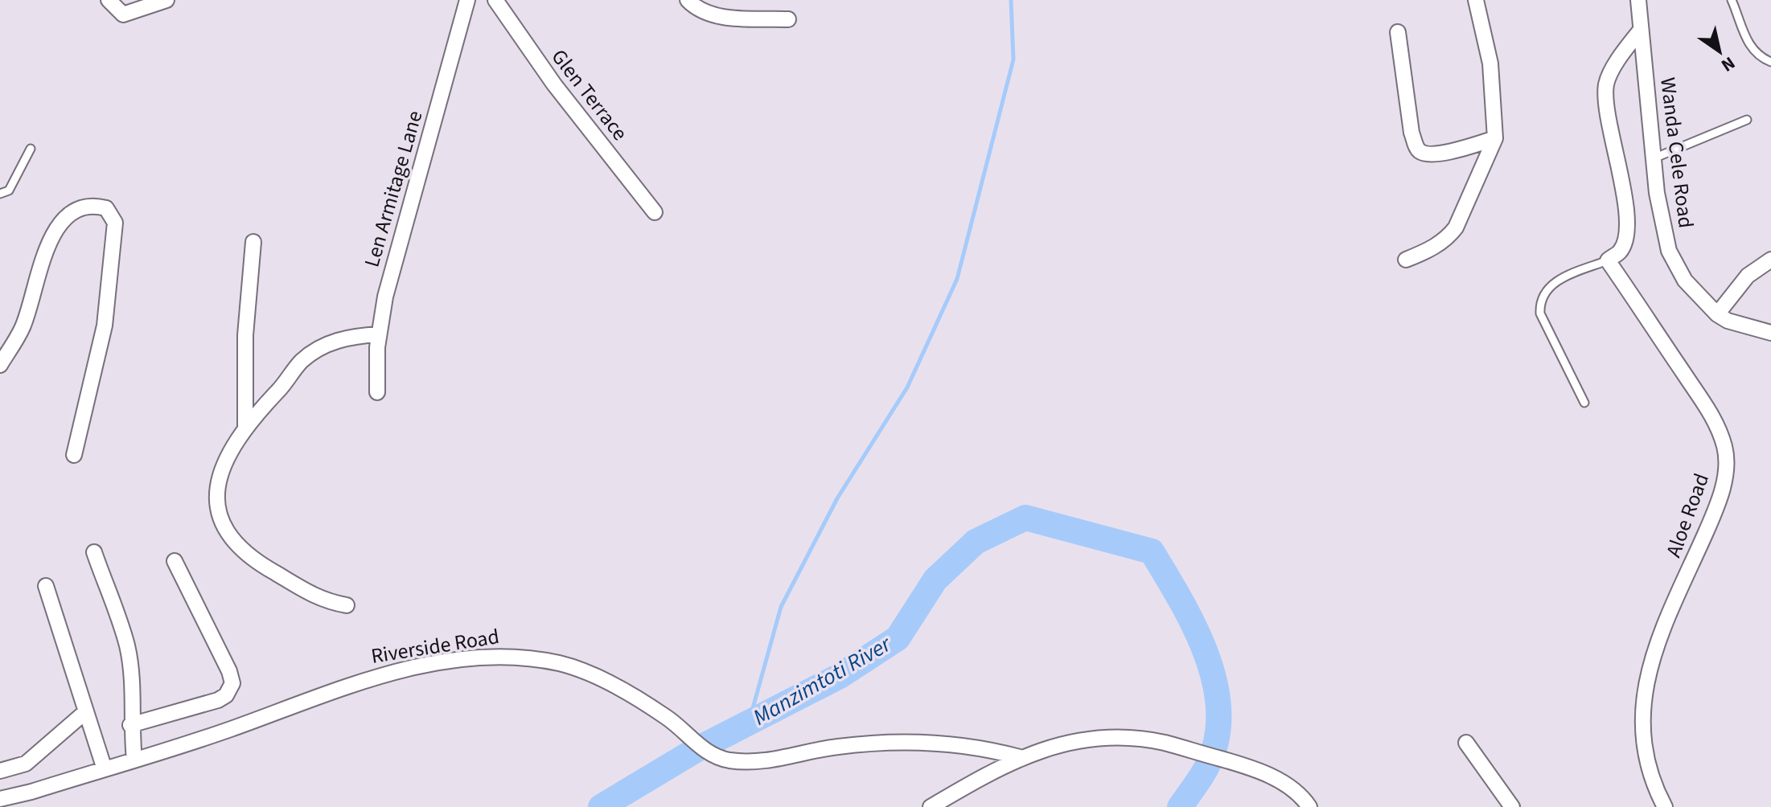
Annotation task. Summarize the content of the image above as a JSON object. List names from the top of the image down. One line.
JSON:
{"streets":{"street":["Glen Terrace","Wanda Cele Road","Len Armitage Lane","Aloe Road","Riverside Road"]},"water":["Manzimtoti River"],"north":"bottom right"}
